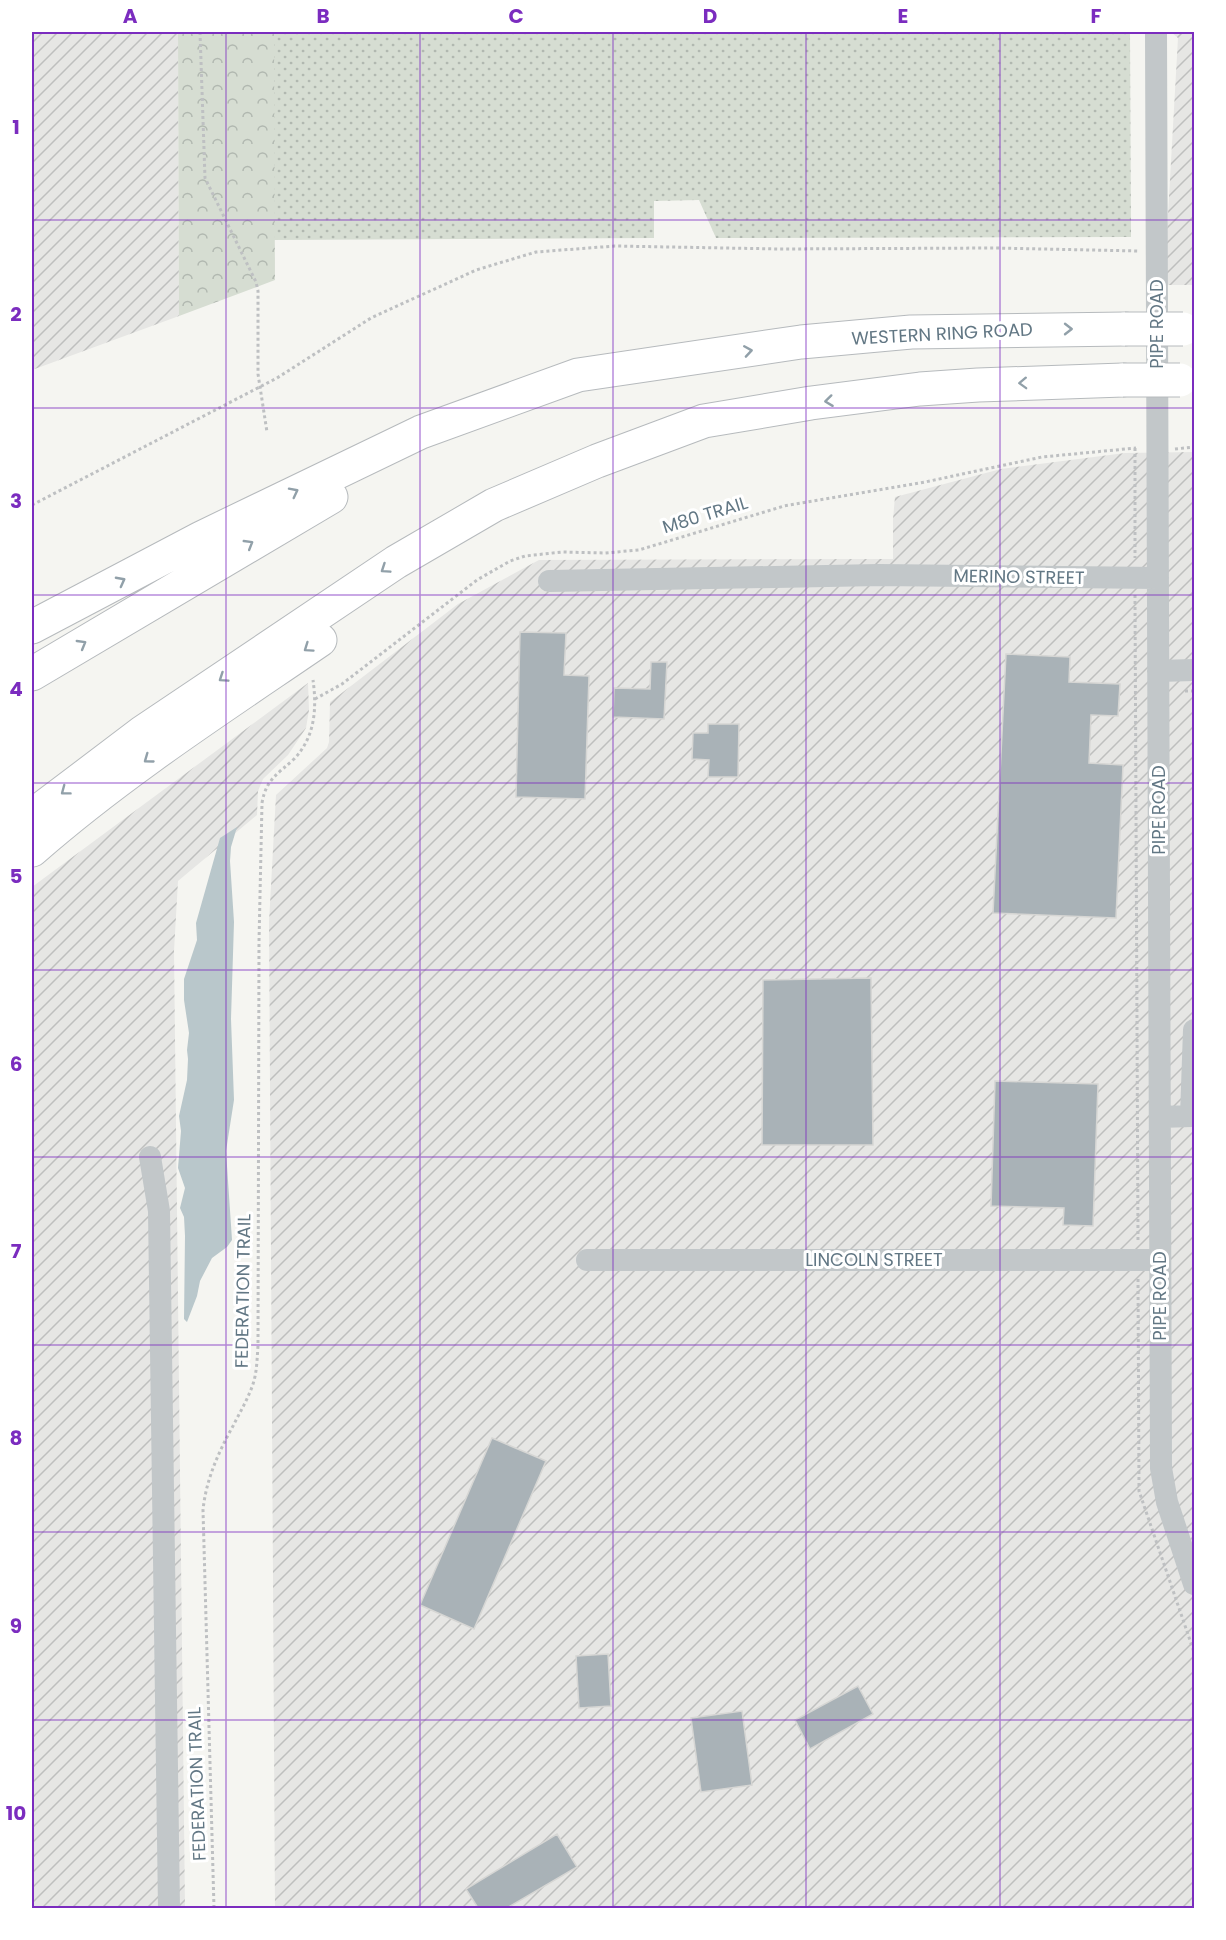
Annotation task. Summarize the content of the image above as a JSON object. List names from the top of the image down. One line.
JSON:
{"streets":{"highway":["WESTERN RING ROAD"],"street":["PIPE ROAD","MERINO STREET","LINCOLN STREET"],"path":["M80 TRAIL","FEDERATION TRAIL"]},"crossings":[["PIPE ROAD","MERINO STREET"],["PIPE ROAD","LINCOLN STREET"],["M80 TRAIL","FEDERATION TRAIL"]],"grid":{"columns":["A","B","C","D","E","F"],"rows":["1","2","3","4","5","6","7","8","9","10"]}}
